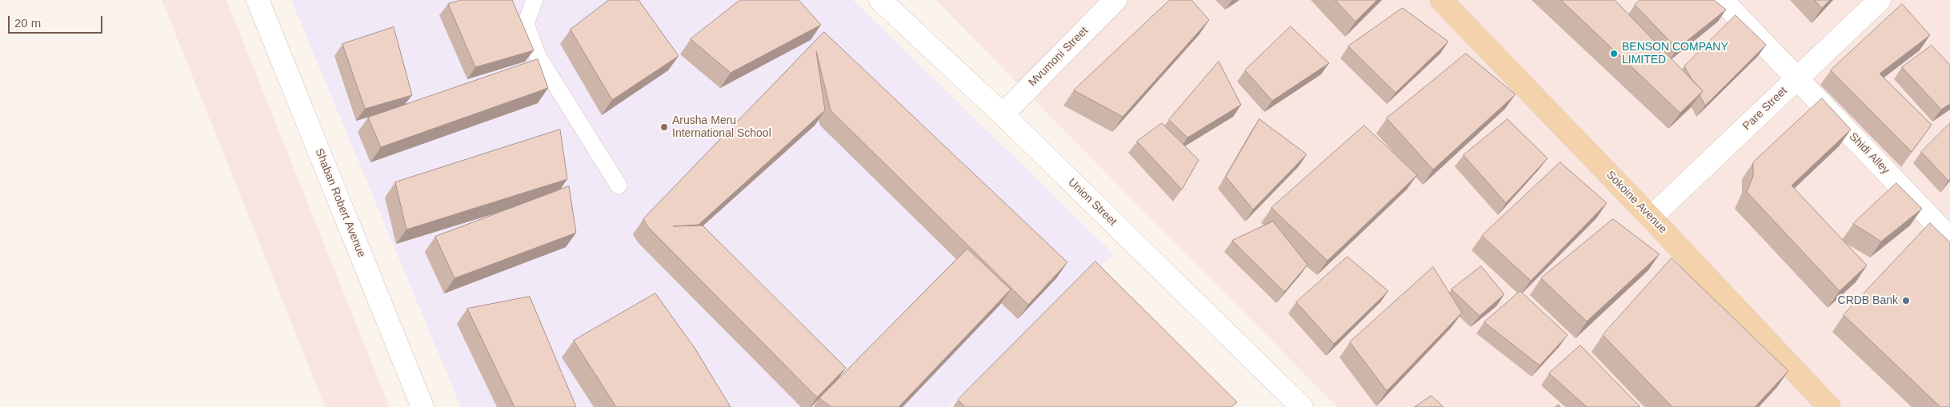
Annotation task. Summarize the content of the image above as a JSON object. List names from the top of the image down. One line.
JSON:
{"streets":{"main road":["Sokoine Avenue"],"street":["Mvumoni Street","Pare Street","Shidi Alley","Union Street","Shaban Robert Avenue"]},"crossings":[["Mvumoni Street","Union Street"],["Pare Street","Shidi Alley"],["Pare Street","Sokoine Avenue"]],"places":["BENSON COMPANY LIMITED","Arusha Meru International School","CRDB Bank"],"scale_bar":"20 m"}
